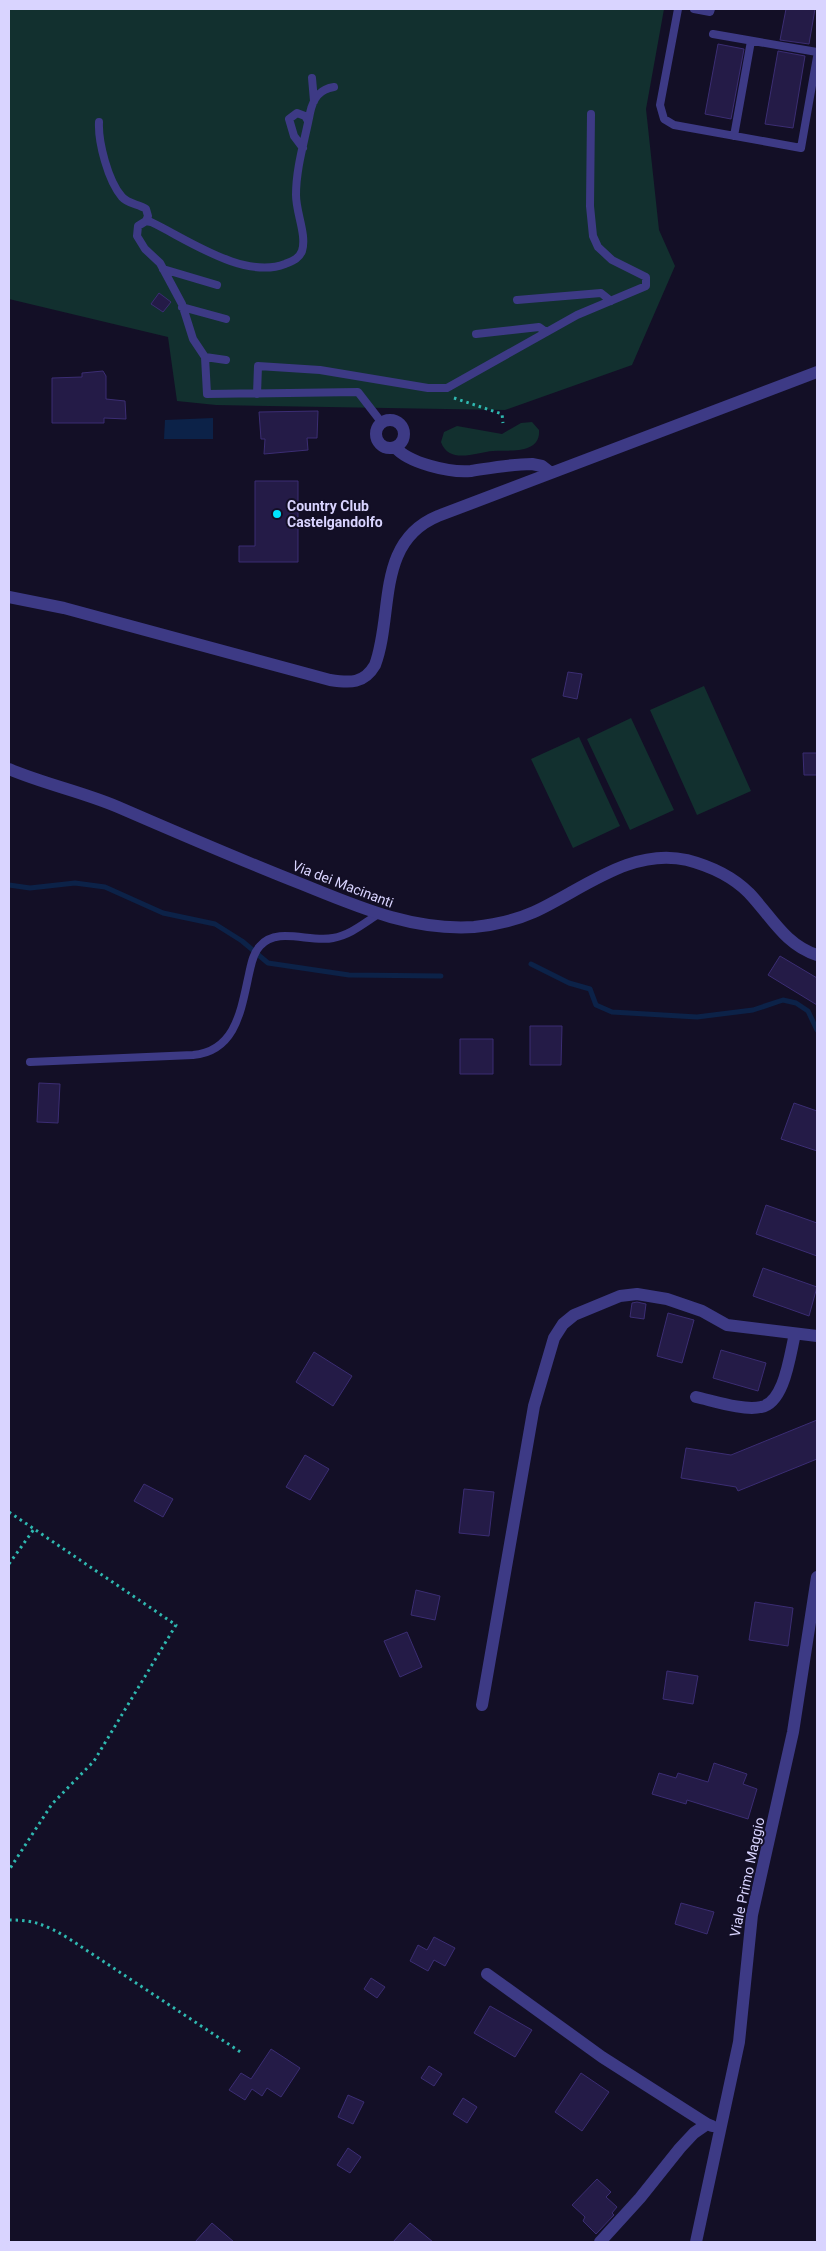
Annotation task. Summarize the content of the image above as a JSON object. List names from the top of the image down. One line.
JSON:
{"streets":{"street":["Via dei Macinanti","Viale Primo Maggio"]},"places":["Country Club Castelgandolfo"]}
